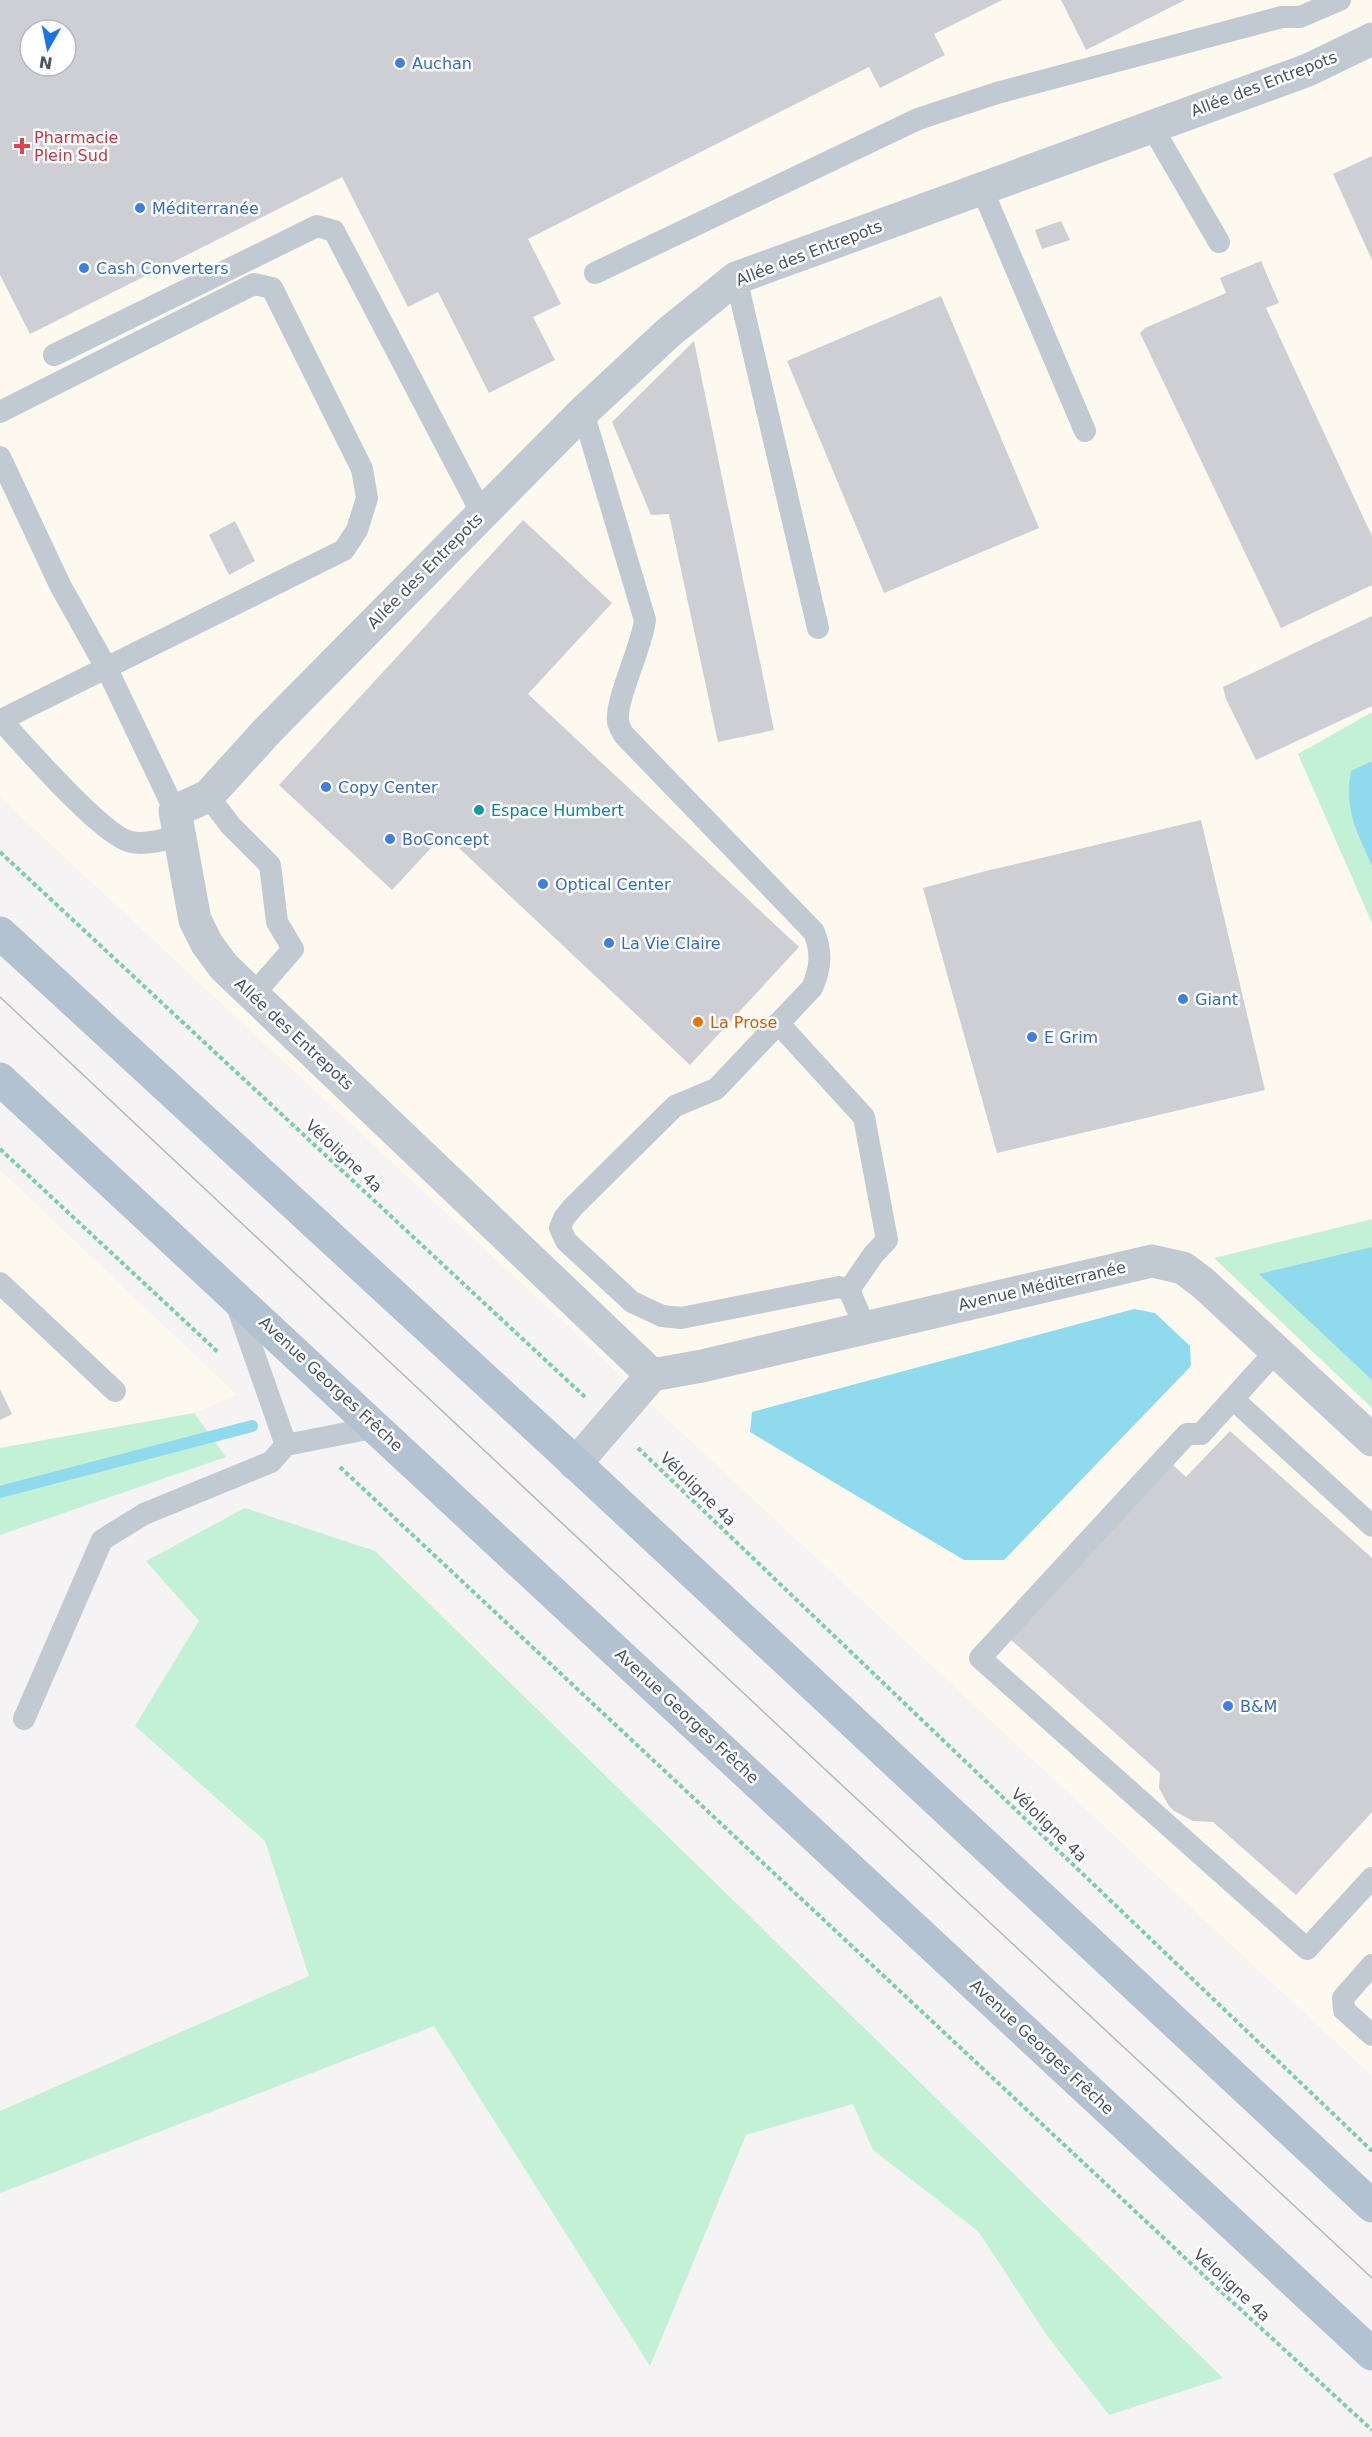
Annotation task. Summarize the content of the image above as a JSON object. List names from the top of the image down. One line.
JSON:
{"streets":{"main road":["Avenue Georges Frêche"],"street":["Allée des Entrepots","Avenue Méditerranée"],"path":["Véloligne 4a"]},"crossings":[["Allée des Entrepots","Avenue Méditerranée"]],"places":{"other":["Auchan","Méditerranée","Cash Converters","Copy Center","Espace Humbert","BoConcept","Optical Center","La Vie Claire","Giant","La Prose","E Grim","B&M"],"health":["Pharmacie Plein Sud"]},"north":"bottom"}
